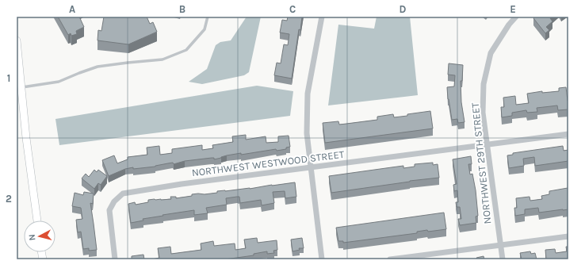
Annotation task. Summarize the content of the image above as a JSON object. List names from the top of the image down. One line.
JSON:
{"streets":{"street":["NORTHWEST WESTWOOD STREET","NORTHWEST 29TH STREET"]},"crossings":[["NORTHWEST WESTWOOD STREET","NORTHWEST 29TH STREET"]],"north":"left","grid":{"columns":["A","B","C","D","E"],"rows":["1","2"]}}
